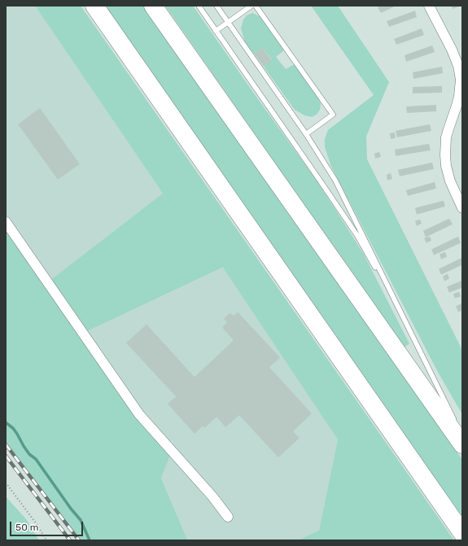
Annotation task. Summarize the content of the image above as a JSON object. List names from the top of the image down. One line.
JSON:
{"scale_bar":"50 m"}
